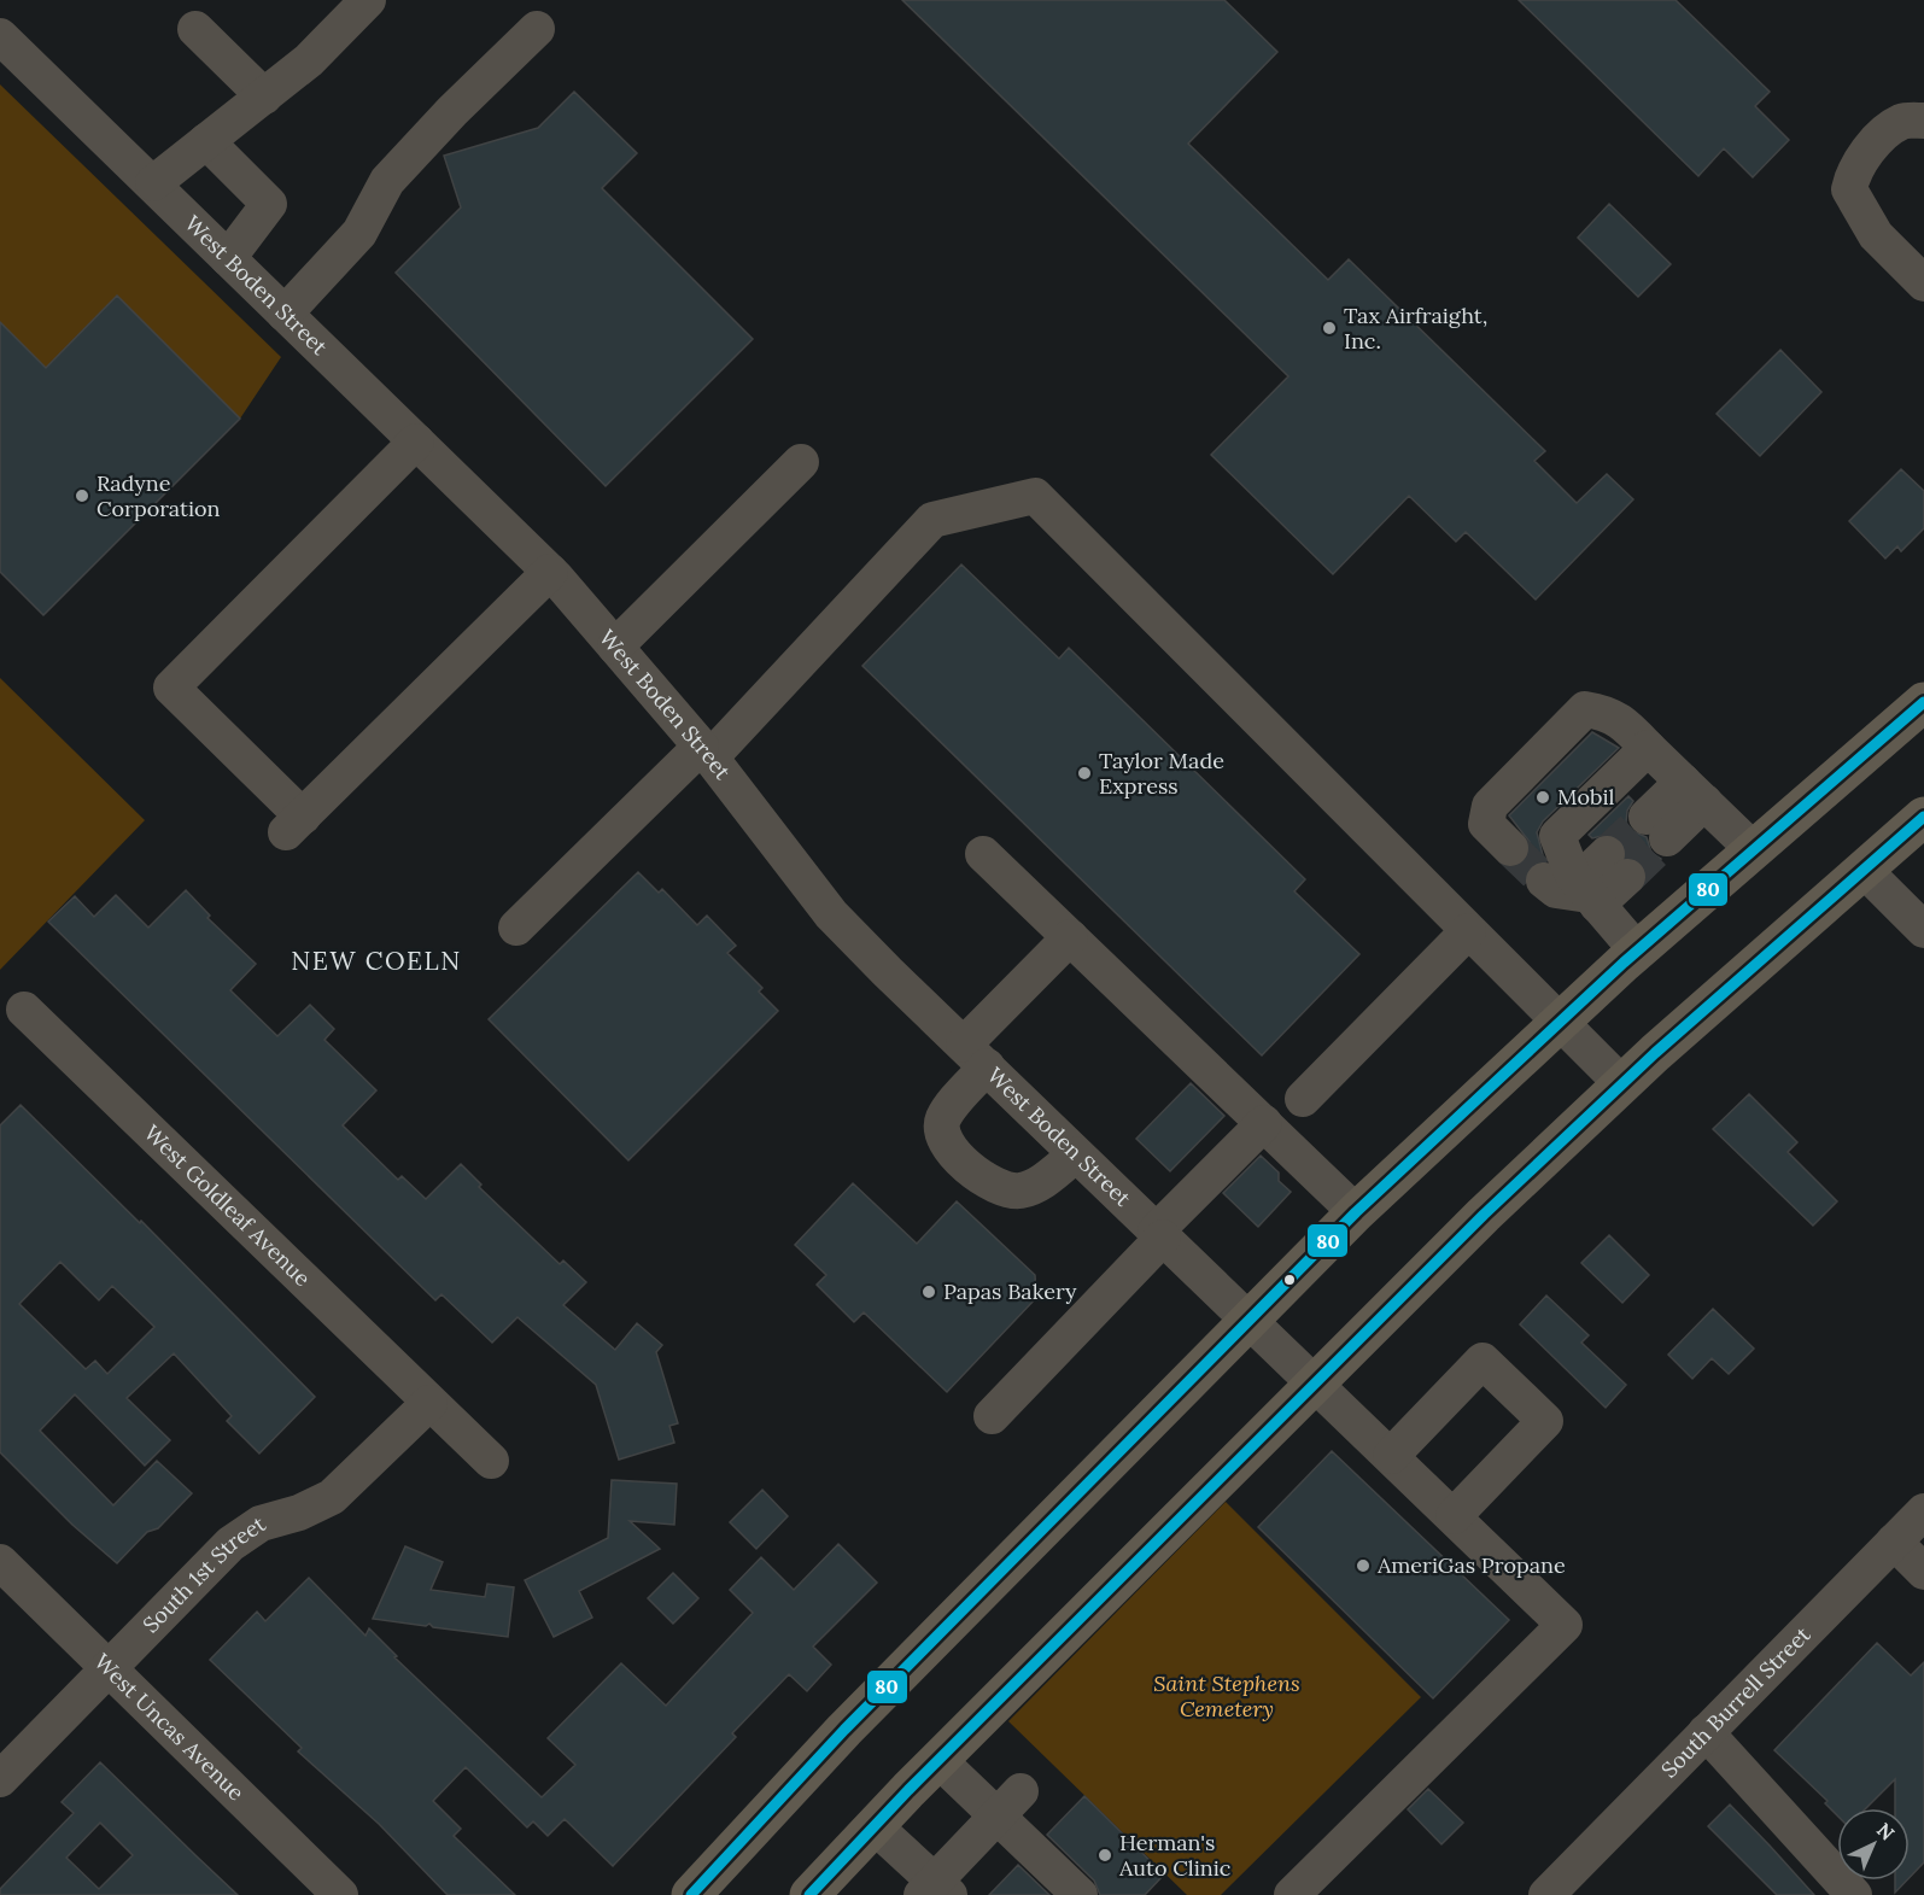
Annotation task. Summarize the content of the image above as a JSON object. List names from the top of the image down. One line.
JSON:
{"streets":{"street":["West Boden Street","West Goldleaf Avenue","South 1st Street","South Burrell Street","West Uncas Avenue"]},"crossings":[["West Goldleaf Avenue","South 1st Street"],["South 1st Street","West Uncas Avenue"]],"districts":["NEW COELN"],"parks":["Saint Stephens Cemetery"],"places":["Tax Airfraight, Inc.","Radyne Corporation","Taylor Made Express","Mobil","Papas Bakery","AmeriGas Propane","Herman's Auto Clinic"],"lines":["transit line 80"],"north":"top right"}
